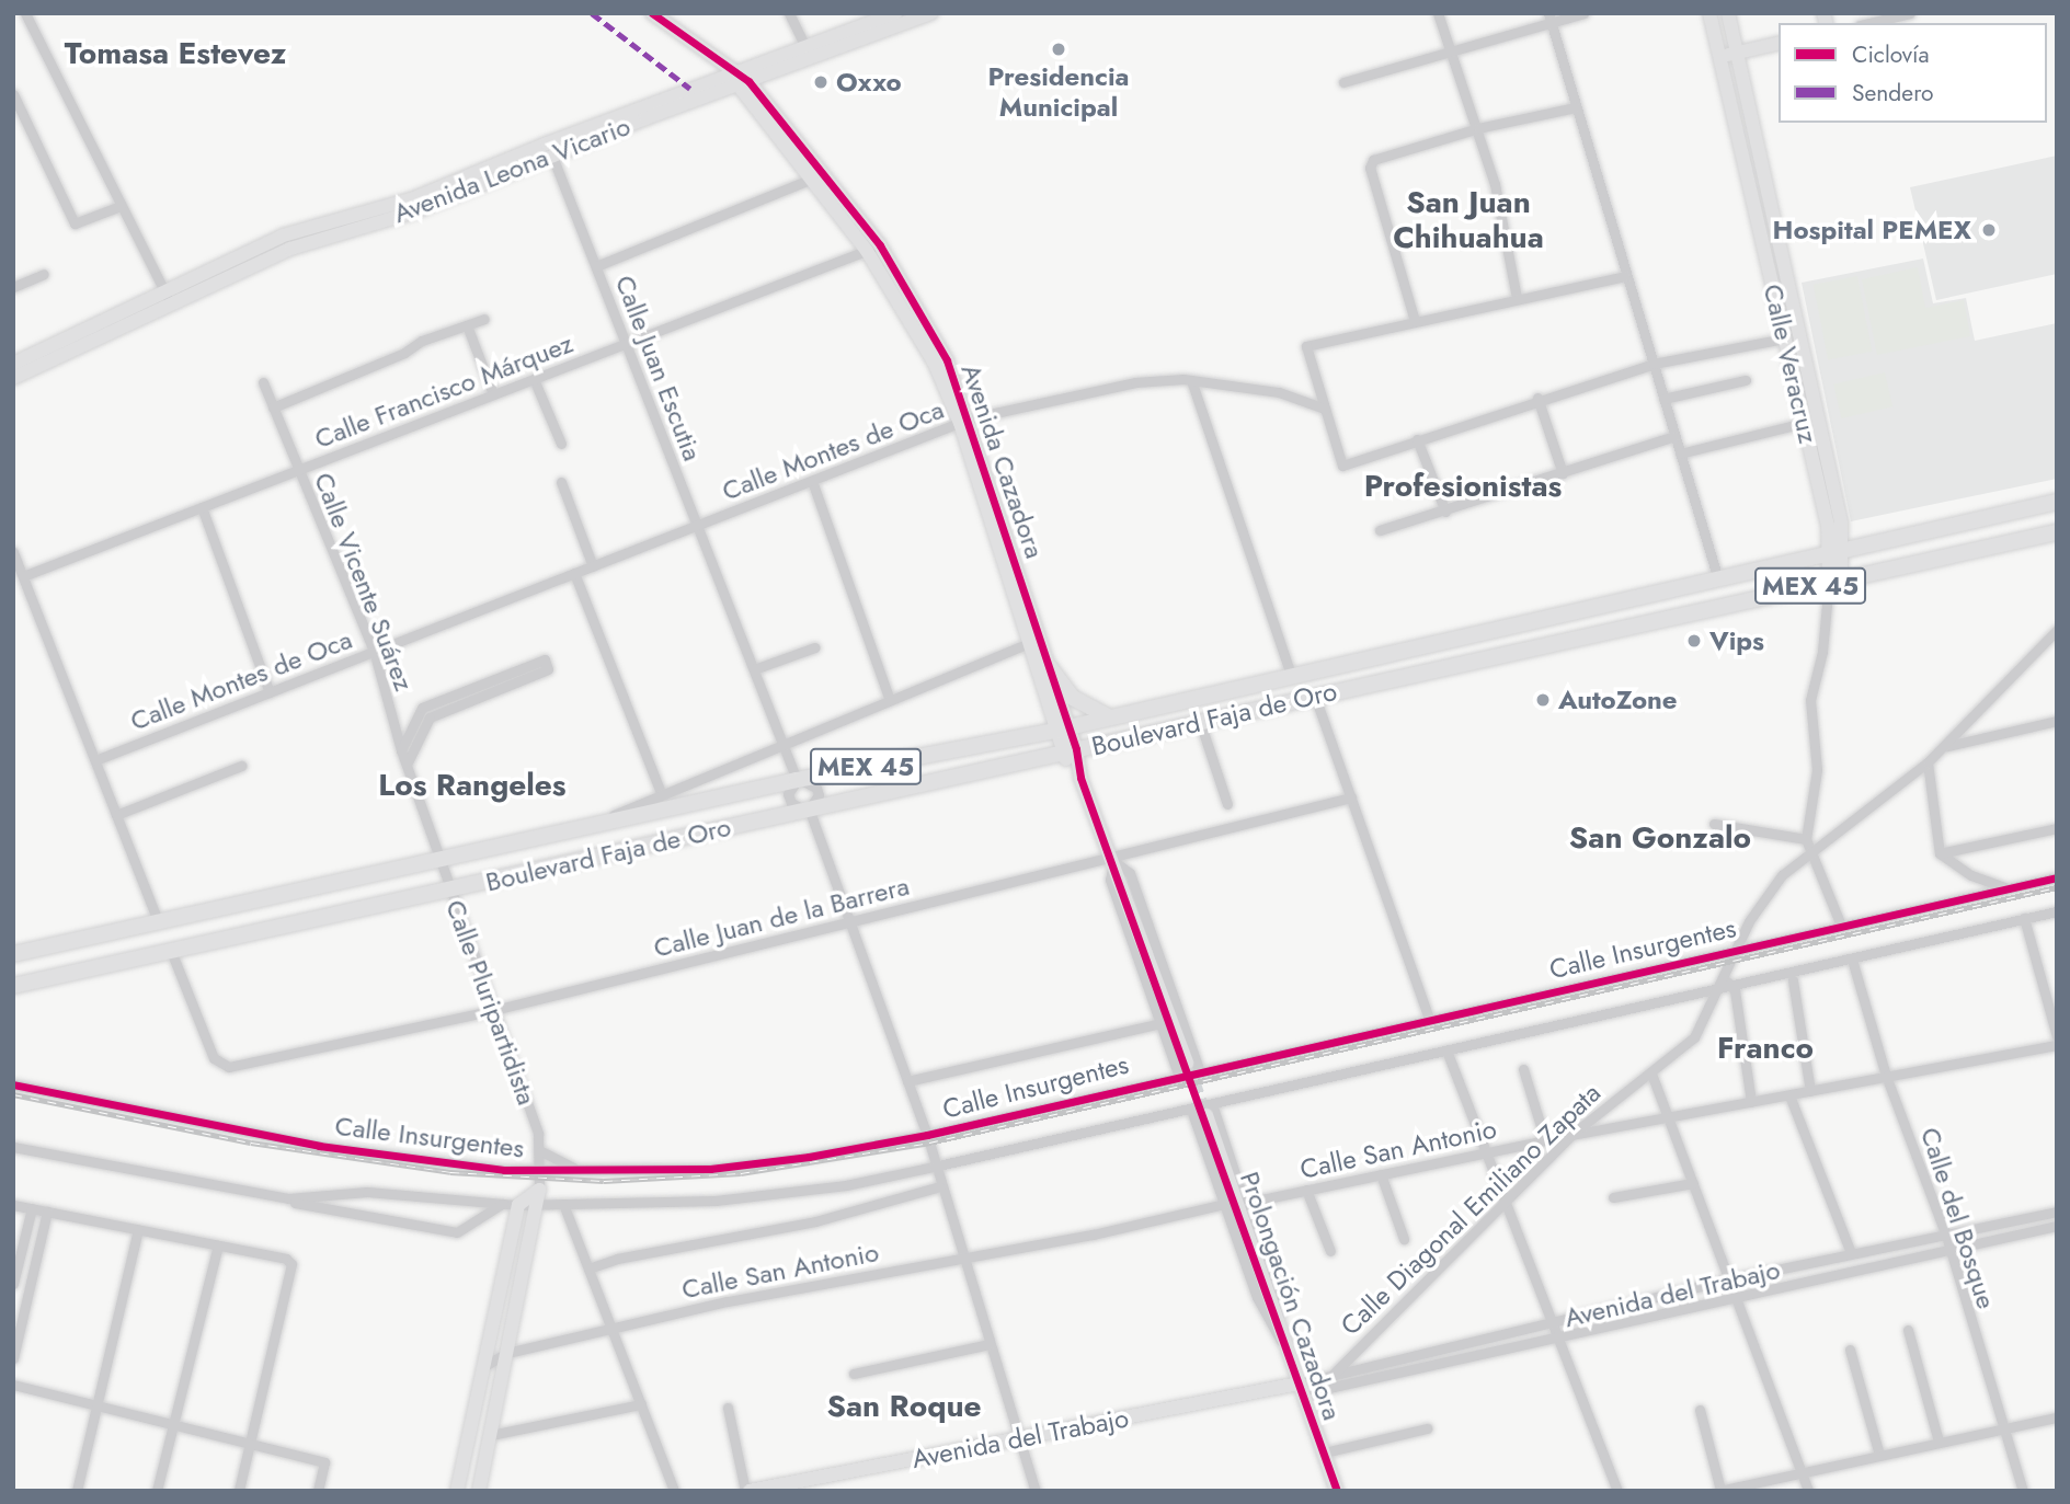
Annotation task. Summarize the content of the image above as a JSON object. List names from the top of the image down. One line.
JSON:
{"streets":{"main road":["MEX 45","Boulevard Faja de Oro"],"street":["Avenida Leona Vicario","Calle Veracruz","Calle Juan Escutia","Calle Francisco Márquez","Calle Montes de Oca","Avenida Cazadora","Calle Vicente Suárez","Calle Juan de la Barrera","Calle Insurgentes","Calle Pluripartidista","Calle San Antonio","Calle Diagonal Emiliano Zapata","Calle del Bosque","Avenida del Trabajo","Prolongación Cazadora"]},"crossings":[["Avenida Leona Vicario","Calle Juan Escutia"],["Avenida Leona Vicario","Avenida Cazadora"],["Calle Veracruz","Boulevard Faja de Oro"],["Calle Juan Escutia","Calle Francisco Márquez"],["Calle Juan Escutia","Calle Montes de Oca"],["Calle Juan Escutia","Boulevard Faja de Oro"],["Calle Francisco Márquez","Avenida Cazadora"],["Calle Francisco Márquez","Calle Vicente Suárez"],["Calle Montes de Oca","Avenida Cazadora"],["Calle Montes de Oca","Calle Vicente Suárez"],["Avenida Cazadora","Boulevard Faja de Oro"],["Calle Vicente Suárez","Boulevard Faja de Oro"],["Calle Vicente Suárez","Calle Pluripartidista"],["Boulevard Faja de Oro","Calle Juan de la Barrera"],["Boulevard Faja de Oro","Calle Pluripartidista"],["Calle Juan de la Barrera","Calle Pluripartidista"],["Calle Insurgentes","Calle Pluripartidista"],["Calle Insurgentes","Calle Diagonal Emiliano Zapata"],["Calle Insurgentes","Calle del Bosque"],["Calle Insurgentes","Prolongación Cazadora"],["Calle Pluripartidista","Calle San Antonio"],["Calle San Antonio","Calle Diagonal Emiliano Zapata"],["Calle San Antonio","Calle del Bosque"],["Calle Diagonal Emiliano Zapata","Avenida del Trabajo"],["Calle Diagonal Emiliano Zapata","Prolongación Cazadora"],["Calle del Bosque","Avenida del Trabajo"],["Avenida del Trabajo","Prolongación Cazadora"]],"districts":["Tomasa Estevez","San Juan Chihuahua","Profesionistas","Los Rangeles","San Gonzalo","Franco","San Roque"],"places":["Presidencia Municipal","Oxxo","Hospital PEMEX","Vips","AutoZone"],"legend":["Ciclovía","Sendero"]}
